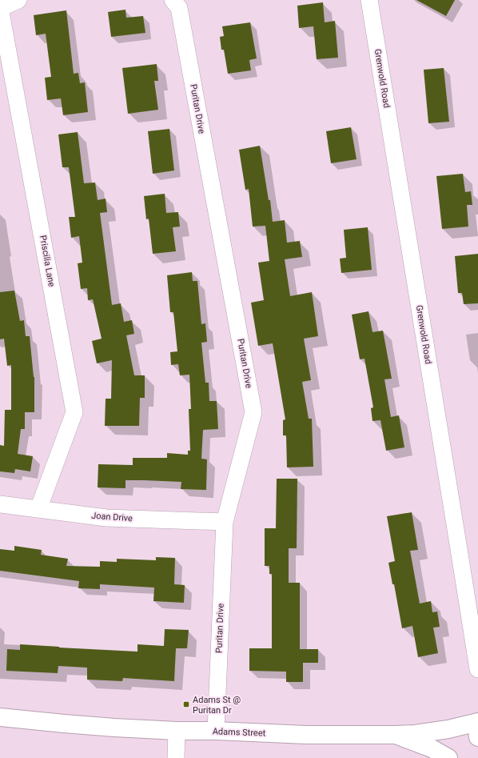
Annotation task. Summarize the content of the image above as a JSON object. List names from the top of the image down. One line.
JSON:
{"streets":{"main road":["Adams Street"],"street":["Grenwold Road","Puritan Drive","Priscilla Lane","Joan Drive"]},"crossings":[["Puritan Drive","Joan Drive"],["Puritan Drive","Adams Street"],["Priscilla Lane","Joan Drive"]],"places":{"transit":["Adams St @ Puritan Dr"]}}
